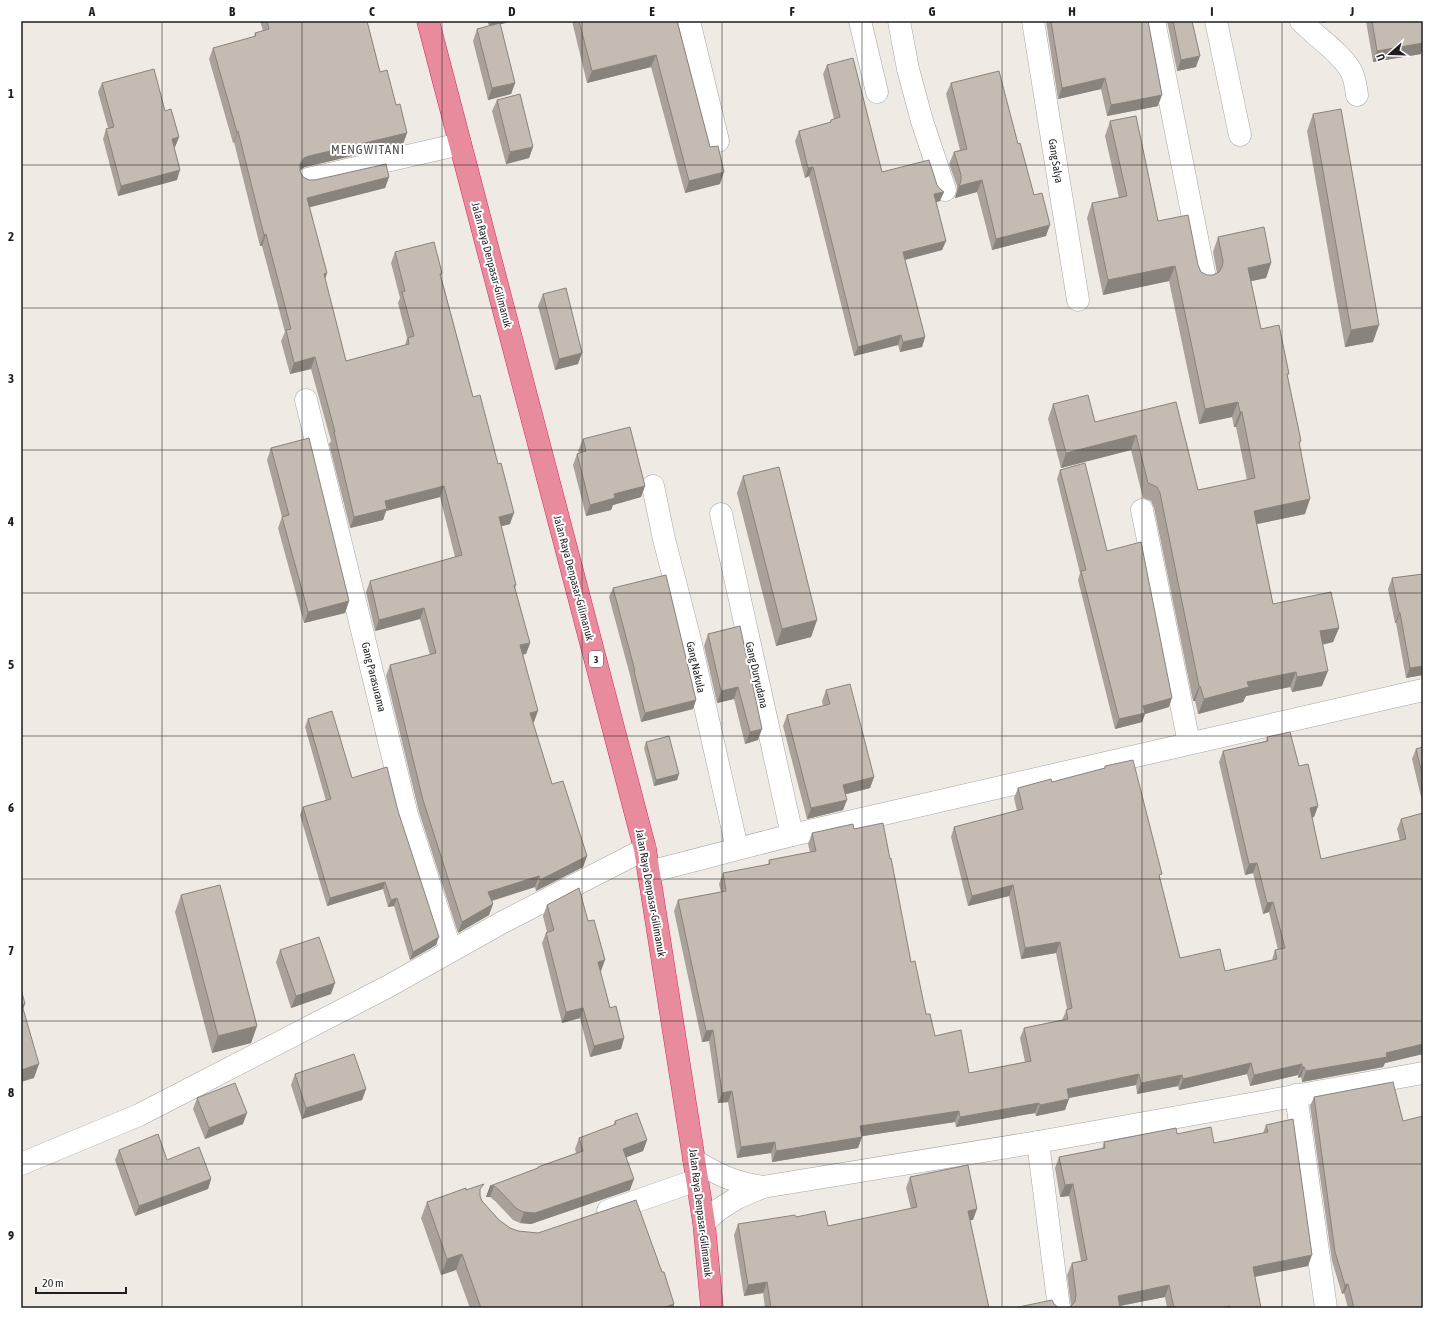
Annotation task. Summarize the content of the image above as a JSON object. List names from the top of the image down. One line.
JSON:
{"streets":{"highway":["Jalan Raya Denpasar-Gilimanuk","3"],"street":["Gang Salya","Gang Nakula","Gang Duryudana","Gang Parasurama"]},"districts":["MENGWITANI"],"scale_bar":"20 m","north":"left","grid":{"columns":["A","B","C","D","E","F","G","H","I","J"],"rows":["1","2","3","4","5","6","7","8","9"]}}
